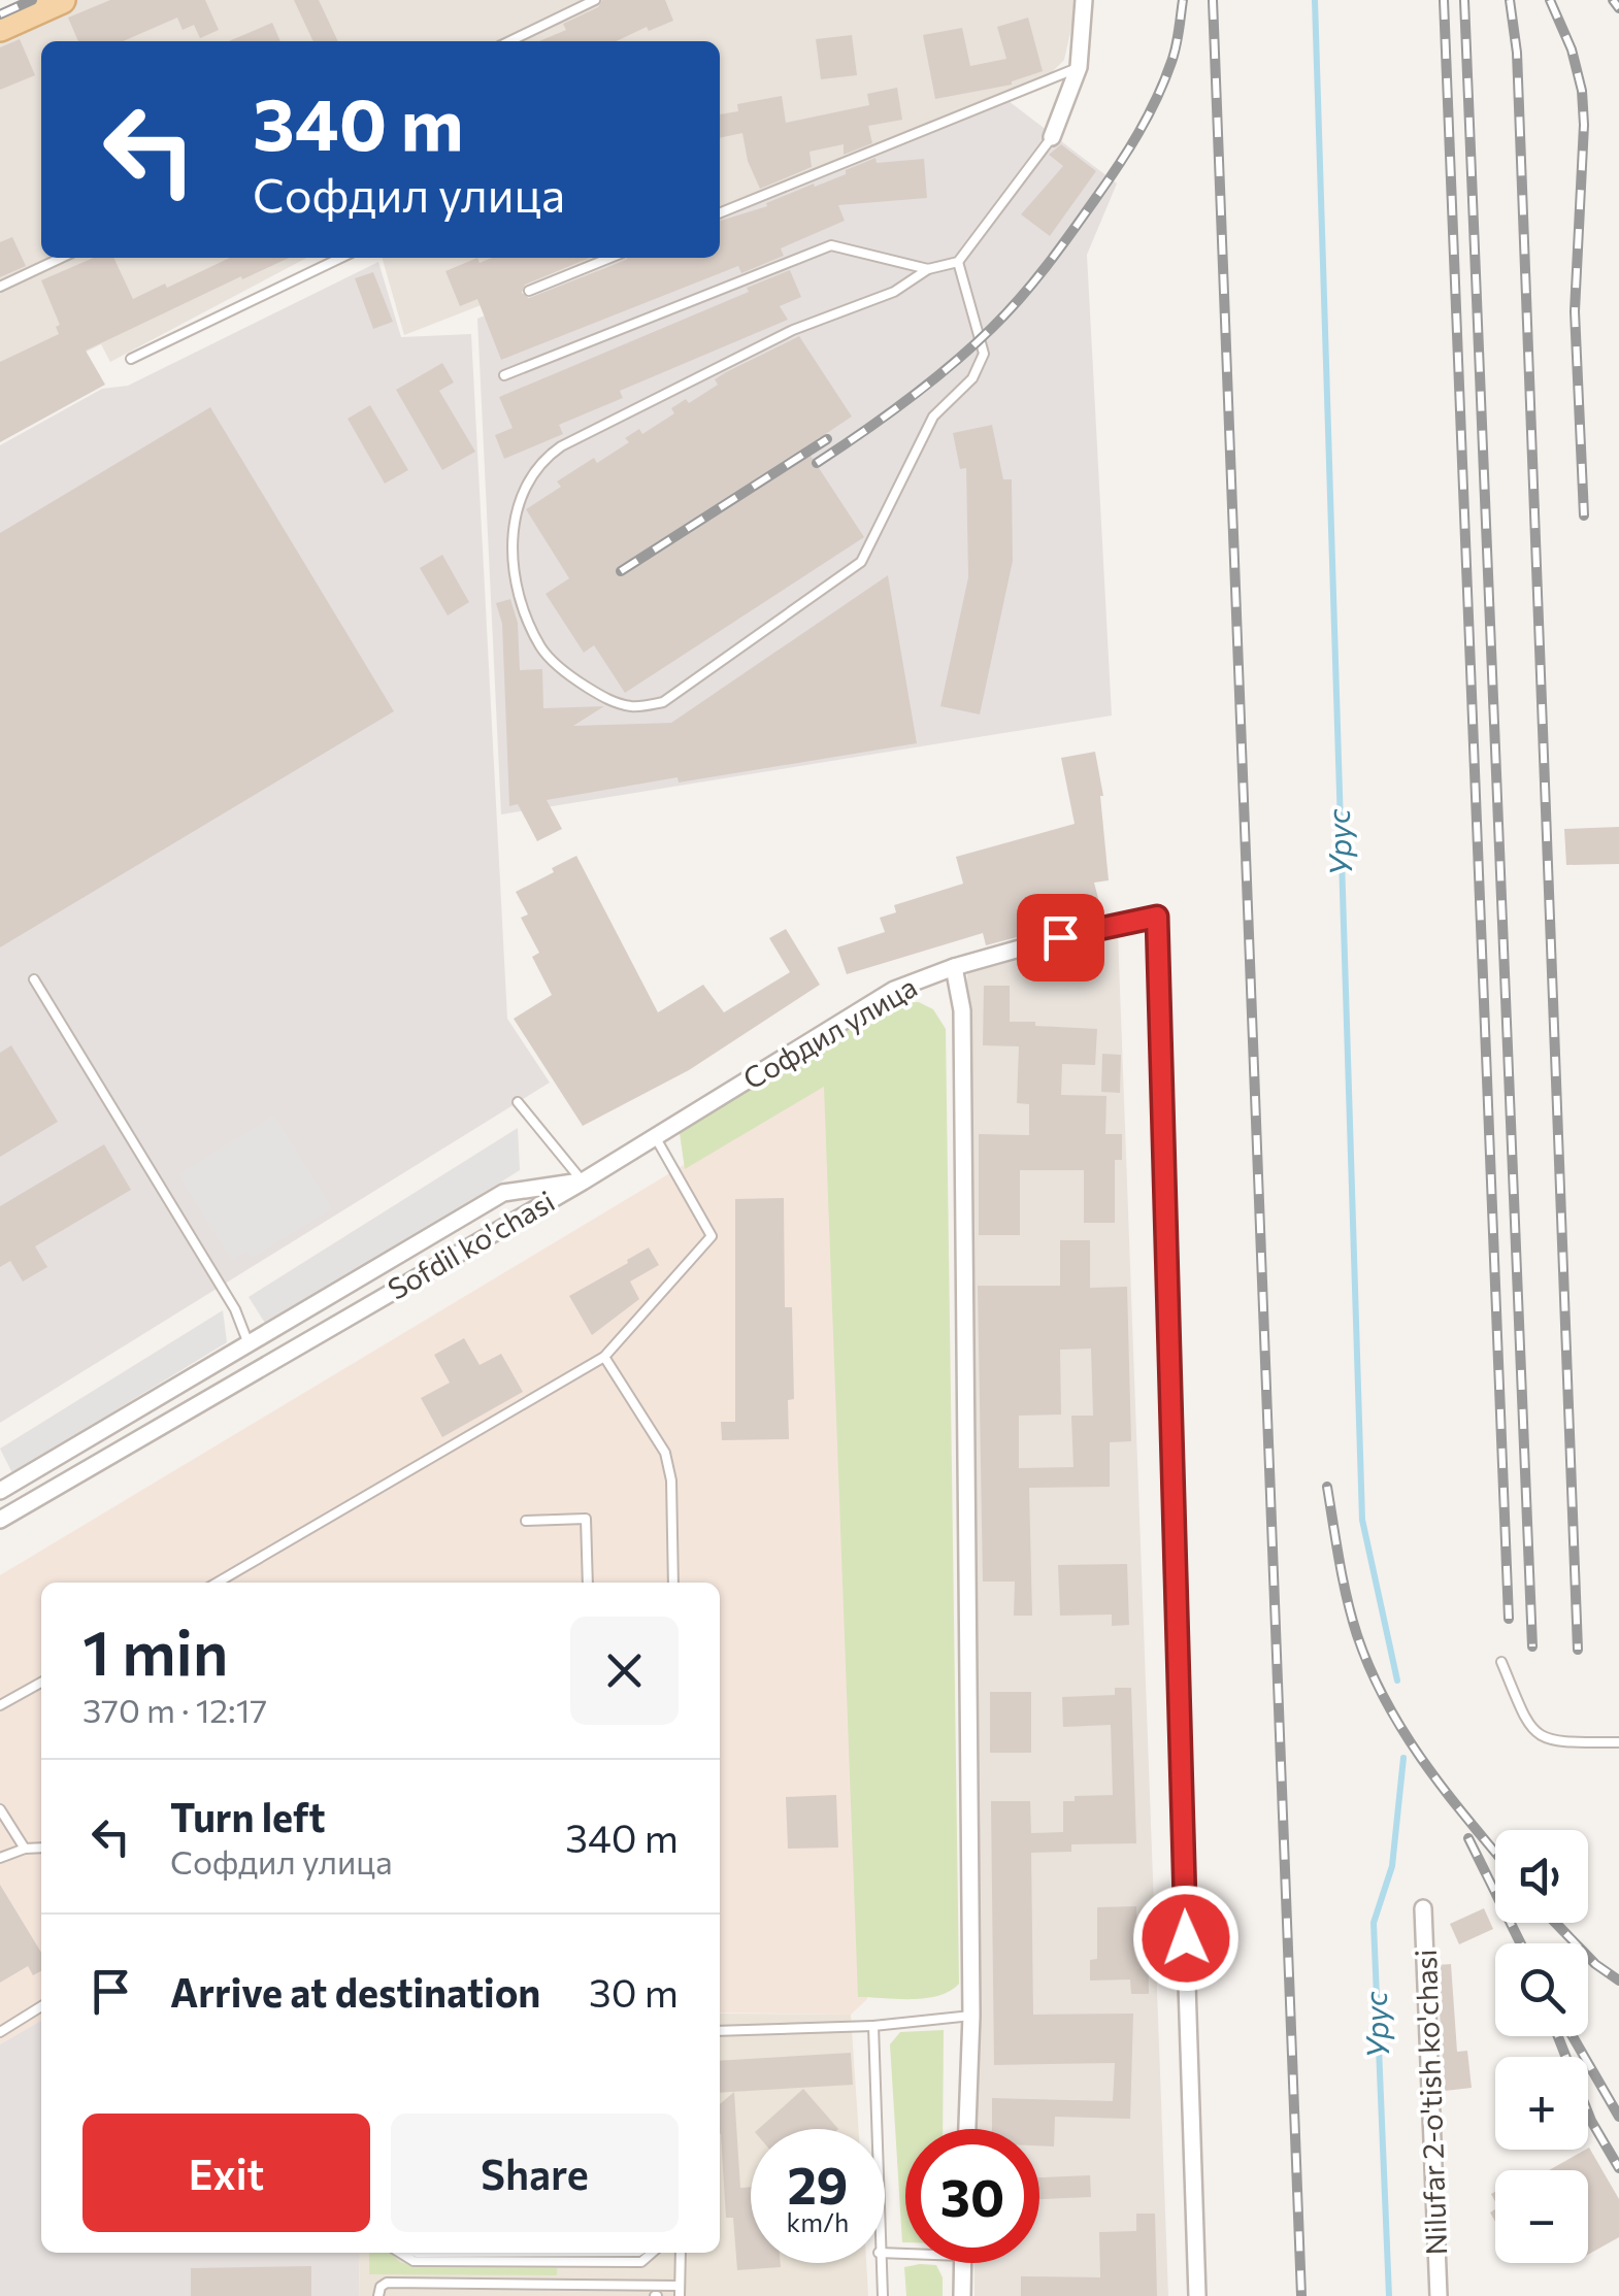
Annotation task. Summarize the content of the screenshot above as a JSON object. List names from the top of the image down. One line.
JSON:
{"streets":{"street":["Софдил улица","Sofdil ko'chasi","Nilufar 2-o'tish ko'chasi"]},"crossings":[["Софдил улица","Sofdil ko'chasi"]],"water":["Урус"],"page":{"turn":["340 m","Софдил улица"],"heading":["1 min","370 m · 12:17"],"list":[{"name":"Turn left","note":"Софдил улица","value":"340 m"},{"name":"Arrive at destination","value":"30 m"}],"map_buttons":["+","−"],"buttons":["Exit","Share"],"speed":"29 km/h","limit":"30"}}
